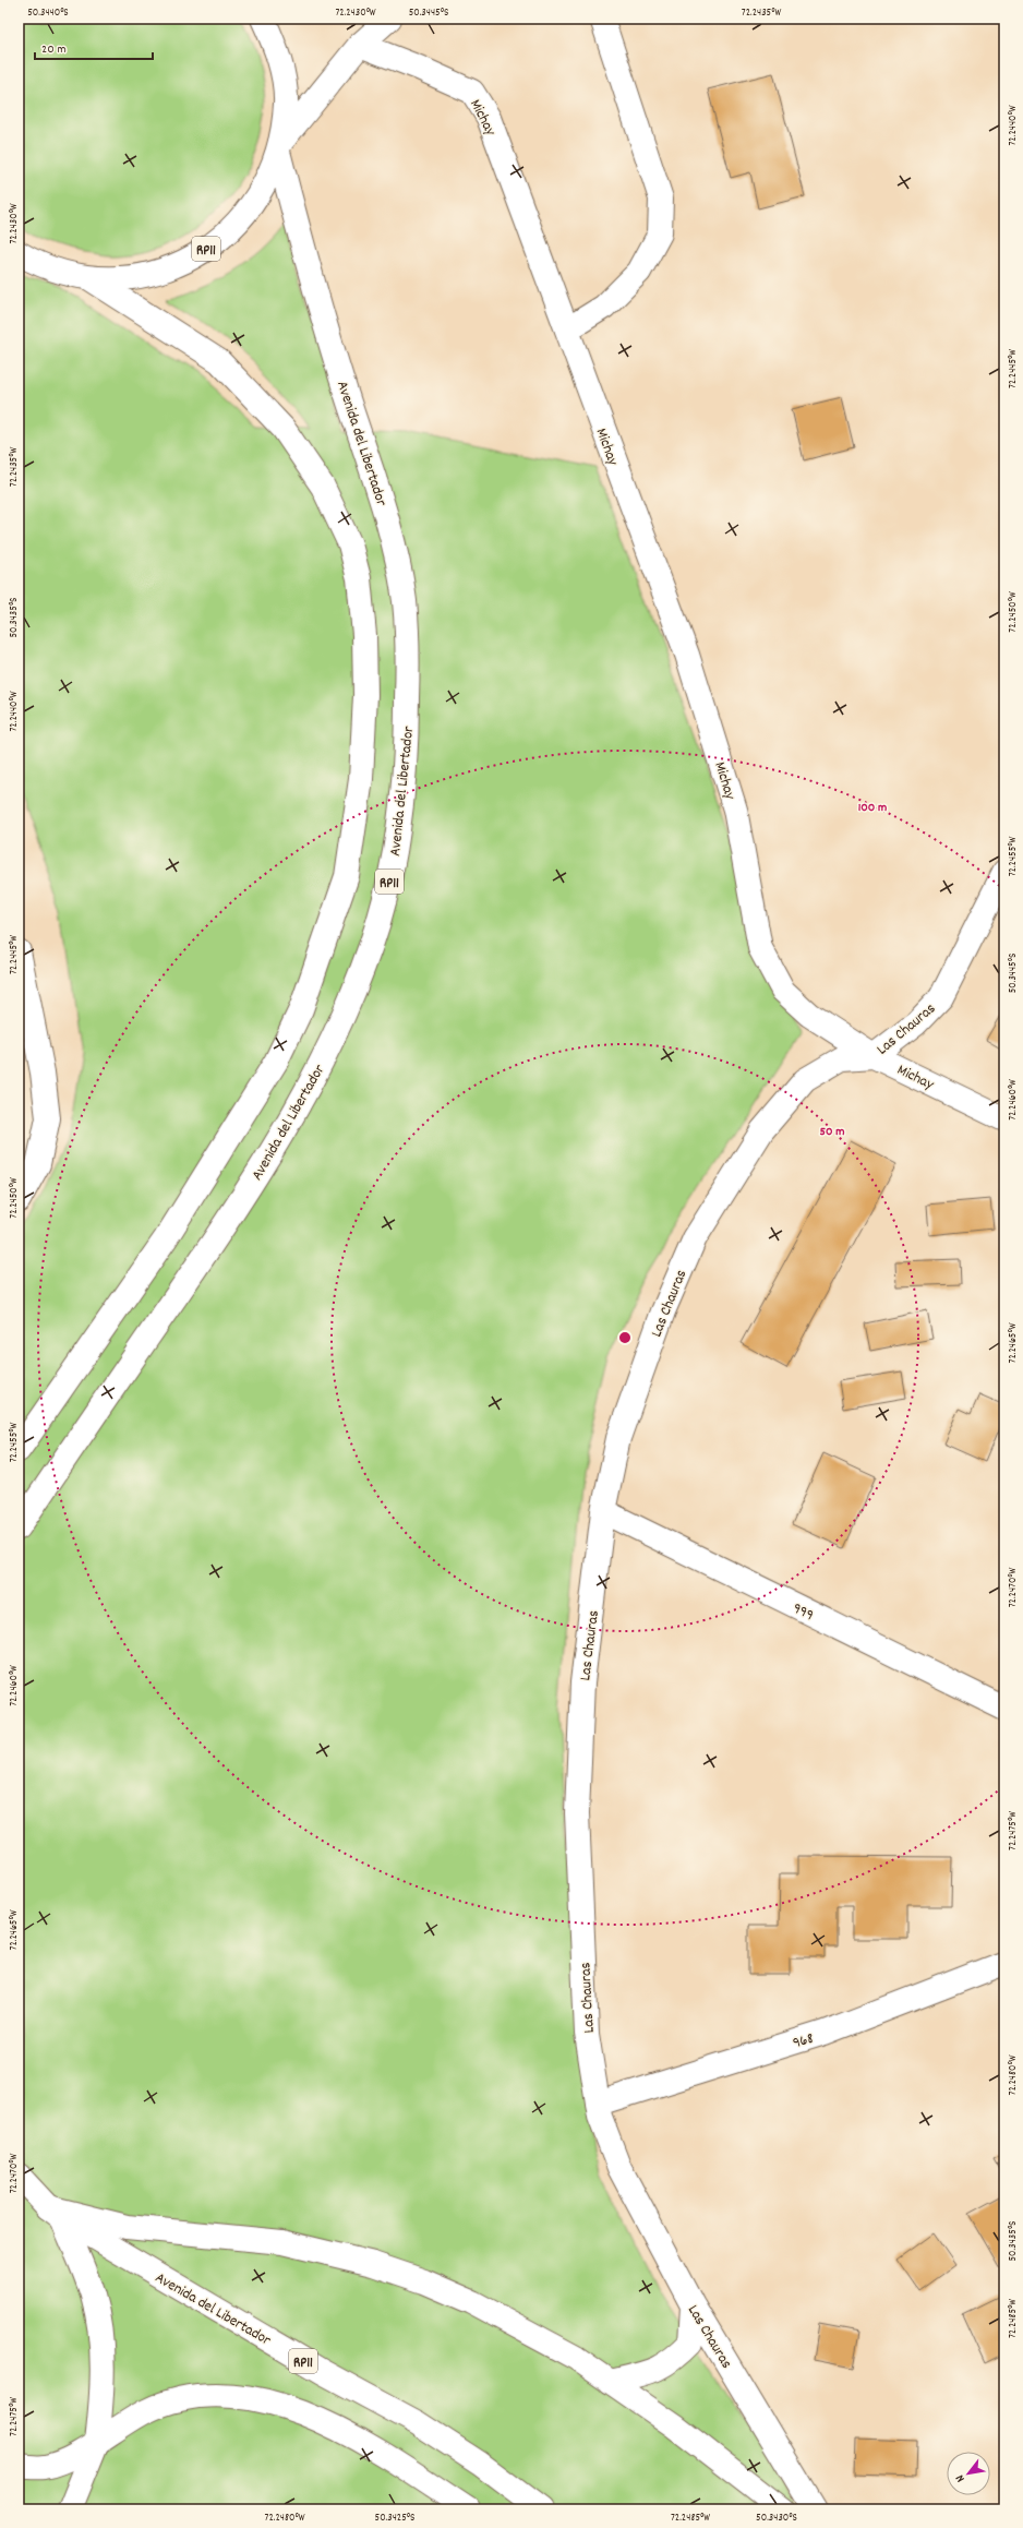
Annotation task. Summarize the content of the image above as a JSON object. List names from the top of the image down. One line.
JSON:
{"streets":{"street":["Michay","RP11","Avenida del Libertador","Las Chauras","999","968"]},"crossings":[["Michay","Las Chauras"],["Las Chauras","999"],["Las Chauras","968"]],"scale_bar":"20 m","north":"bottom left","coordinates":["50.3440°S","72.2430°W","50.3445°S","72.2435°W","72.2440°W","72.2445°W","72.2450°W","50.3435°S","72.2455°W","72.2460°W","72.2465°W","72.2470°W","72.2475°W","72.2480°W","72.2485°W","50.3425°S","50.3430°S"],"rings":["100 m","50 m"]}
